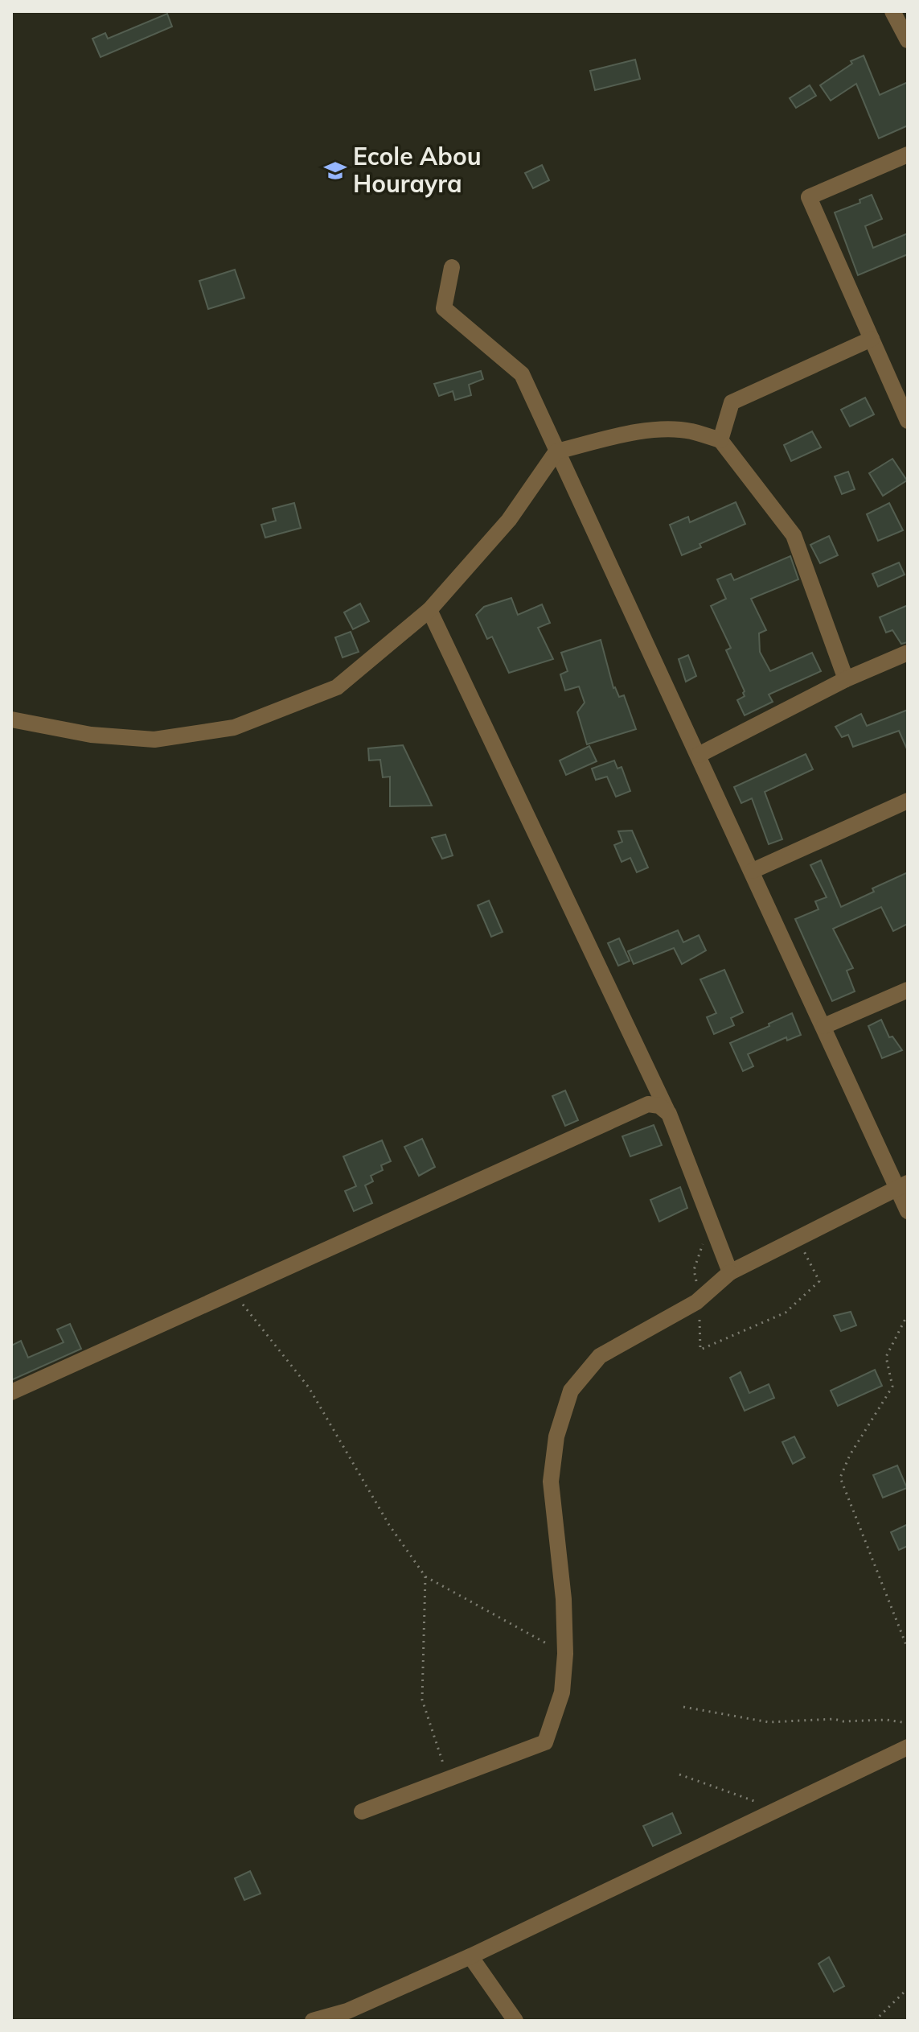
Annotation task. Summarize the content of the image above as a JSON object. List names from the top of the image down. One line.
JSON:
{"places":{"school or university":["Ecole Abou Hourayra"]}}
